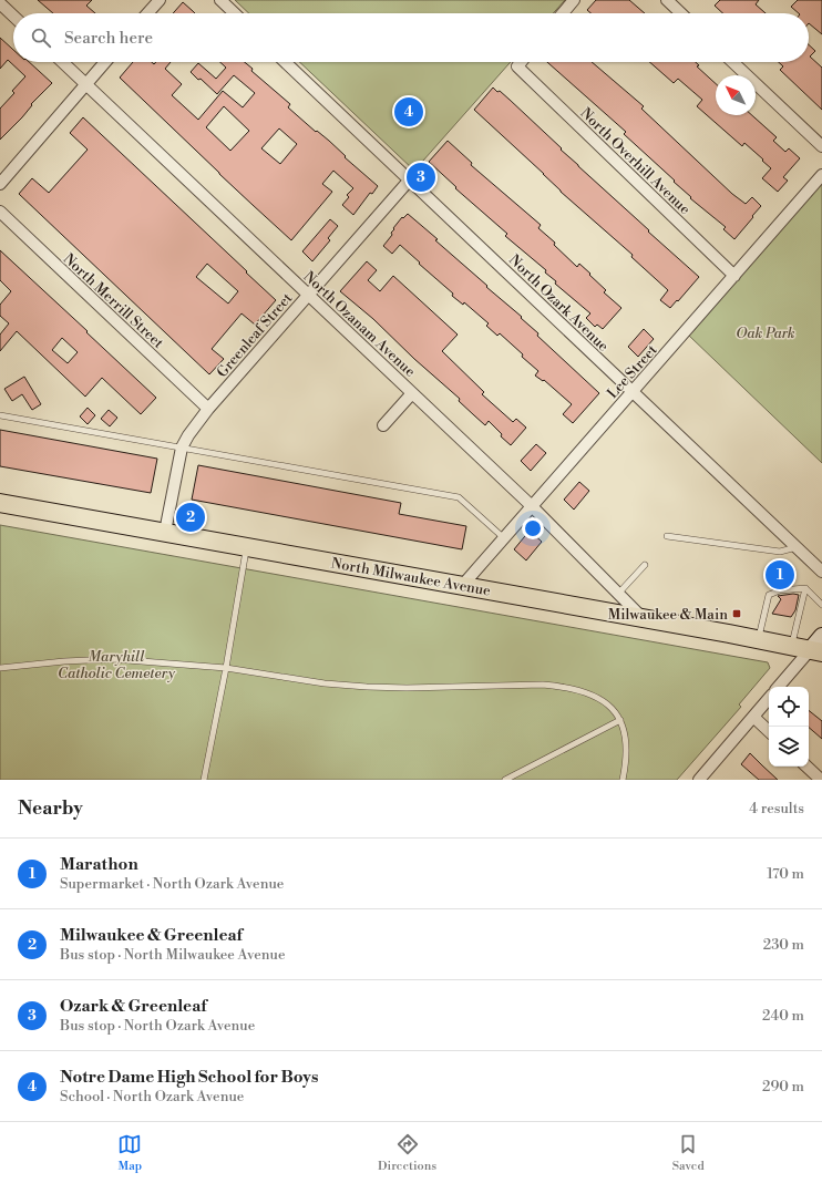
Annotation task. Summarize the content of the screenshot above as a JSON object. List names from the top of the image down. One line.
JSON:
{"streets":{"main road":["North Milwaukee Avenue"],"street":["North Overhill Avenue","North Merrill Street","North Ozark Avenue","North Ozanam Avenue","Greenleaf Street","Lee Street"]},"crossings":[["North Overhill Avenue","Lee Street"],["North Merrill Street","Greenleaf Street"],["North Ozark Avenue","Greenleaf Street"],["North Ozark Avenue","Lee Street"],["North Ozanam Avenue","Greenleaf Street"],["North Ozanam Avenue","Lee Street"],["North Ozanam Avenue","North Milwaukee Avenue"],["Greenleaf Street","North Milwaukee Avenue"],["Lee Street","North Milwaukee Avenue"]],"parks":["Oak Park","Maryhill Catholic Cemetery"],"places":{"transit":["Milwaukee & Main"]},"north":"top left","page":{"search":"Search here","pins":["4","3","2","1"],"heading":["Nearby","4 results"],"list":[{"mark":"1","name":"Marathon","note":"Supermarket · North Ozark Avenue","value":"170 m"},{"mark":"2","name":"Milwaukee & Greenleaf","note":"Bus stop · North Milwaukee Avenue","value":"230 m"},{"mark":"3","name":"Ozark & Greenleaf","note":"Bus stop · North Ozark Avenue","value":"240 m"},{"mark":"4","name":"Notre Dame High School for Boys","note":"School · North Ozark Avenue","value":"290 m"}],"nav":["Map","Directions","Saved"]}}
